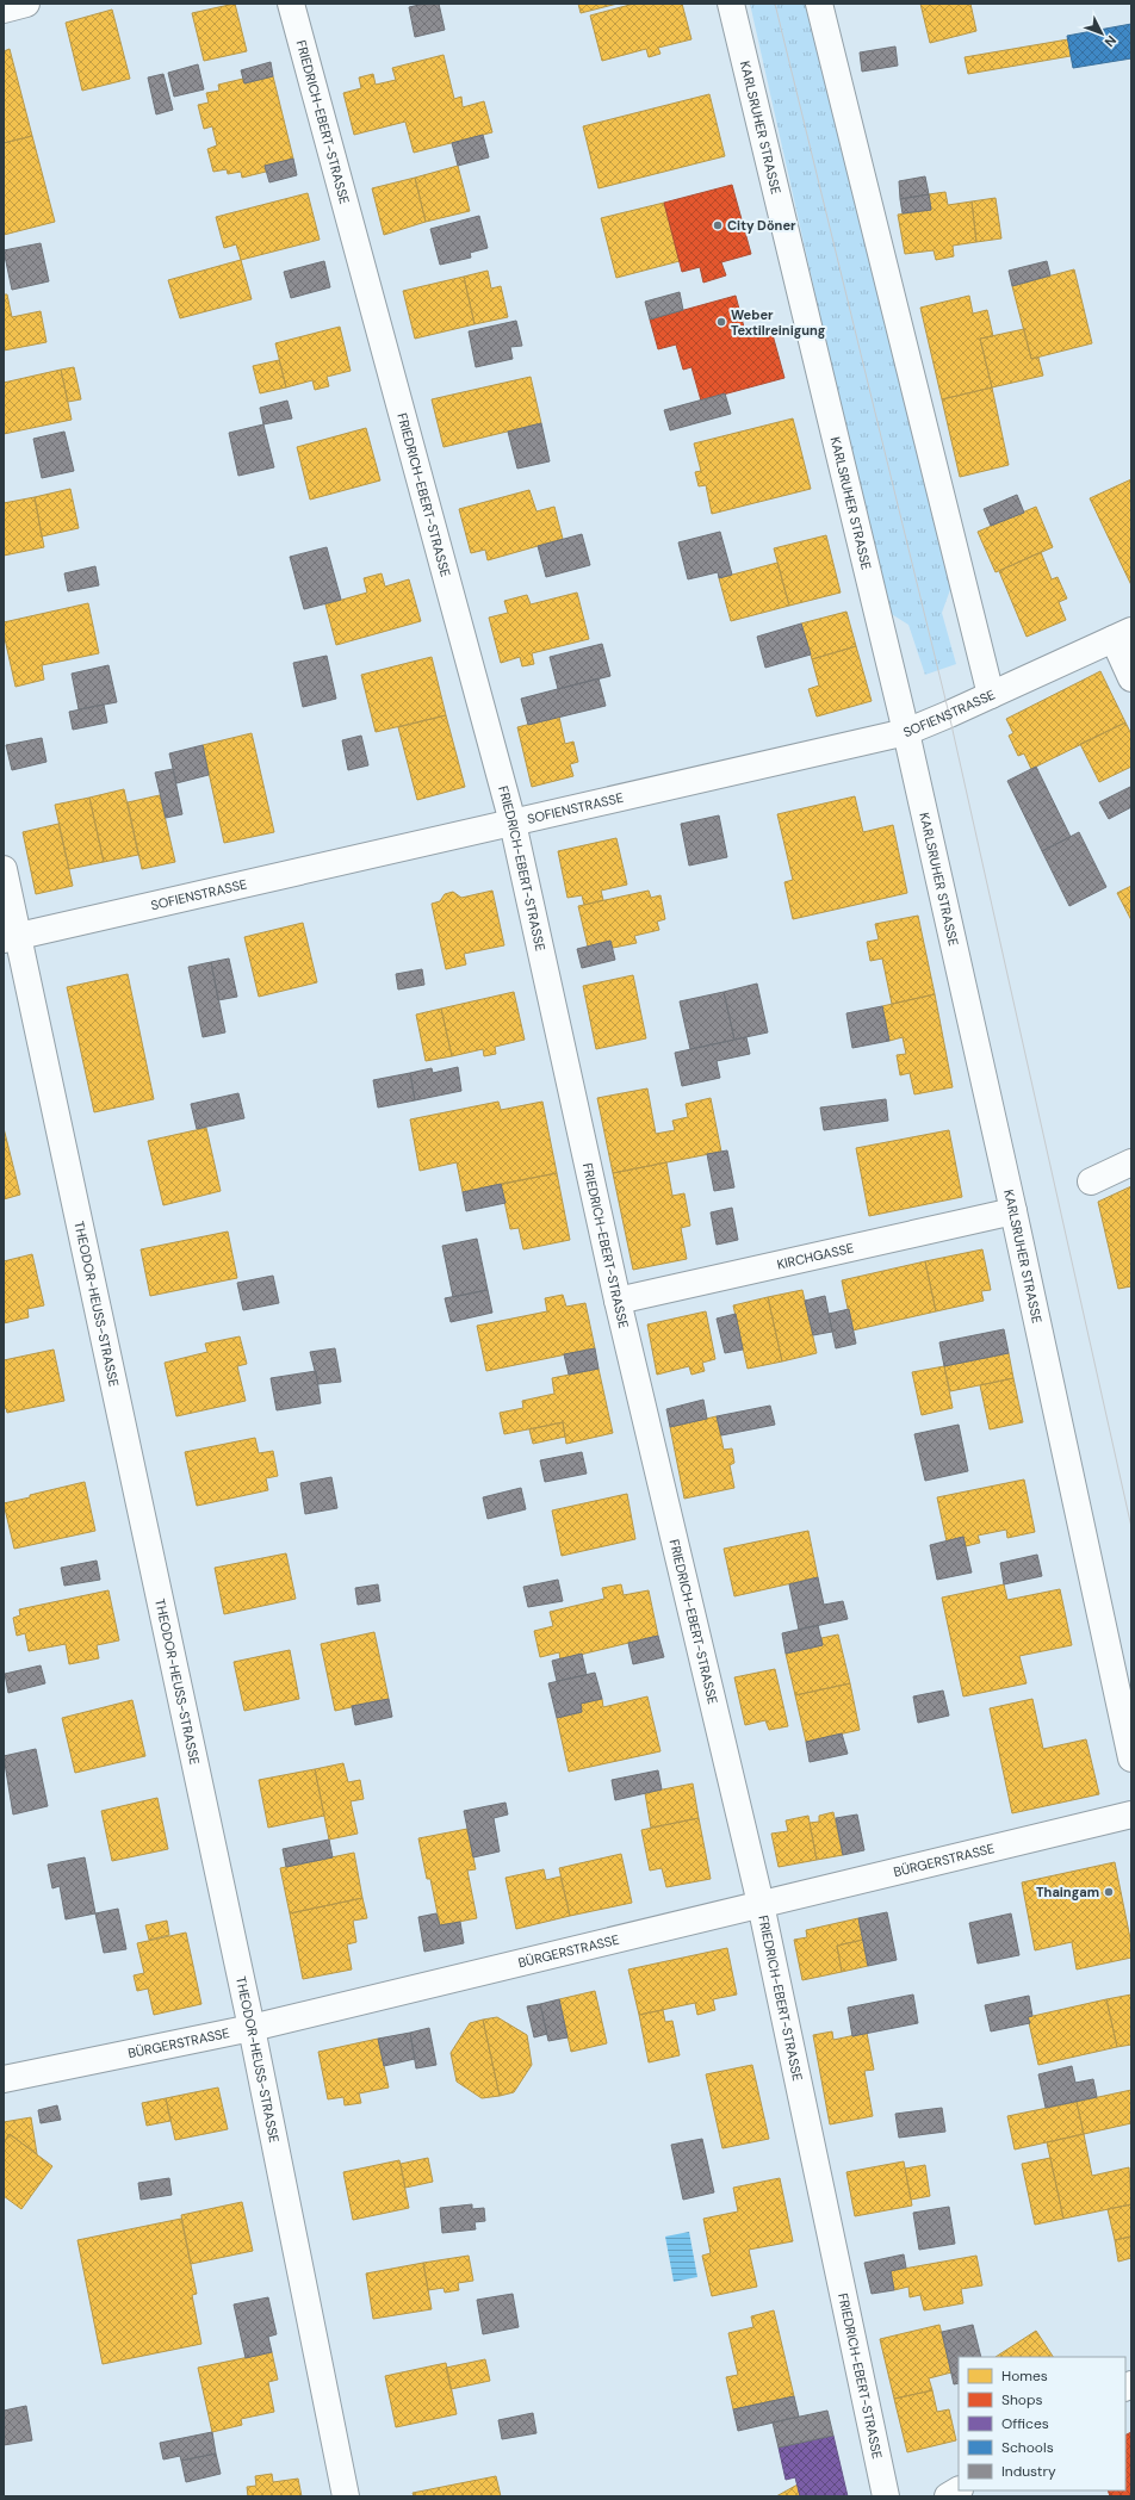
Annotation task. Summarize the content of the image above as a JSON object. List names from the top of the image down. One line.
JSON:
{"streets":{"street":["FRIEDRICH-EBERT-STRASSE","KARLSRUHER STRASSE","SOFIENSTRASSE","KIRCHGASSE","THEODOR-HEUSS-STRASSE","BÜRGERSTRASSE"]},"crossings":[["FRIEDRICH-EBERT-STRASSE","SOFIENSTRASSE"],["FRIEDRICH-EBERT-STRASSE","KIRCHGASSE"],["FRIEDRICH-EBERT-STRASSE","BÜRGERSTRASSE"],["KARLSRUHER STRASSE","SOFIENSTRASSE"],["KARLSRUHER STRASSE","KIRCHGASSE"],["SOFIENSTRASSE","THEODOR-HEUSS-STRASSE"],["THEODOR-HEUSS-STRASSE","BÜRGERSTRASSE"]],"places":["City Döner","Weber Textilreinigung","Thaingam"],"legend":["Homes","Shops","Offices","Schools","Industry"],"north":"bottom right"}
